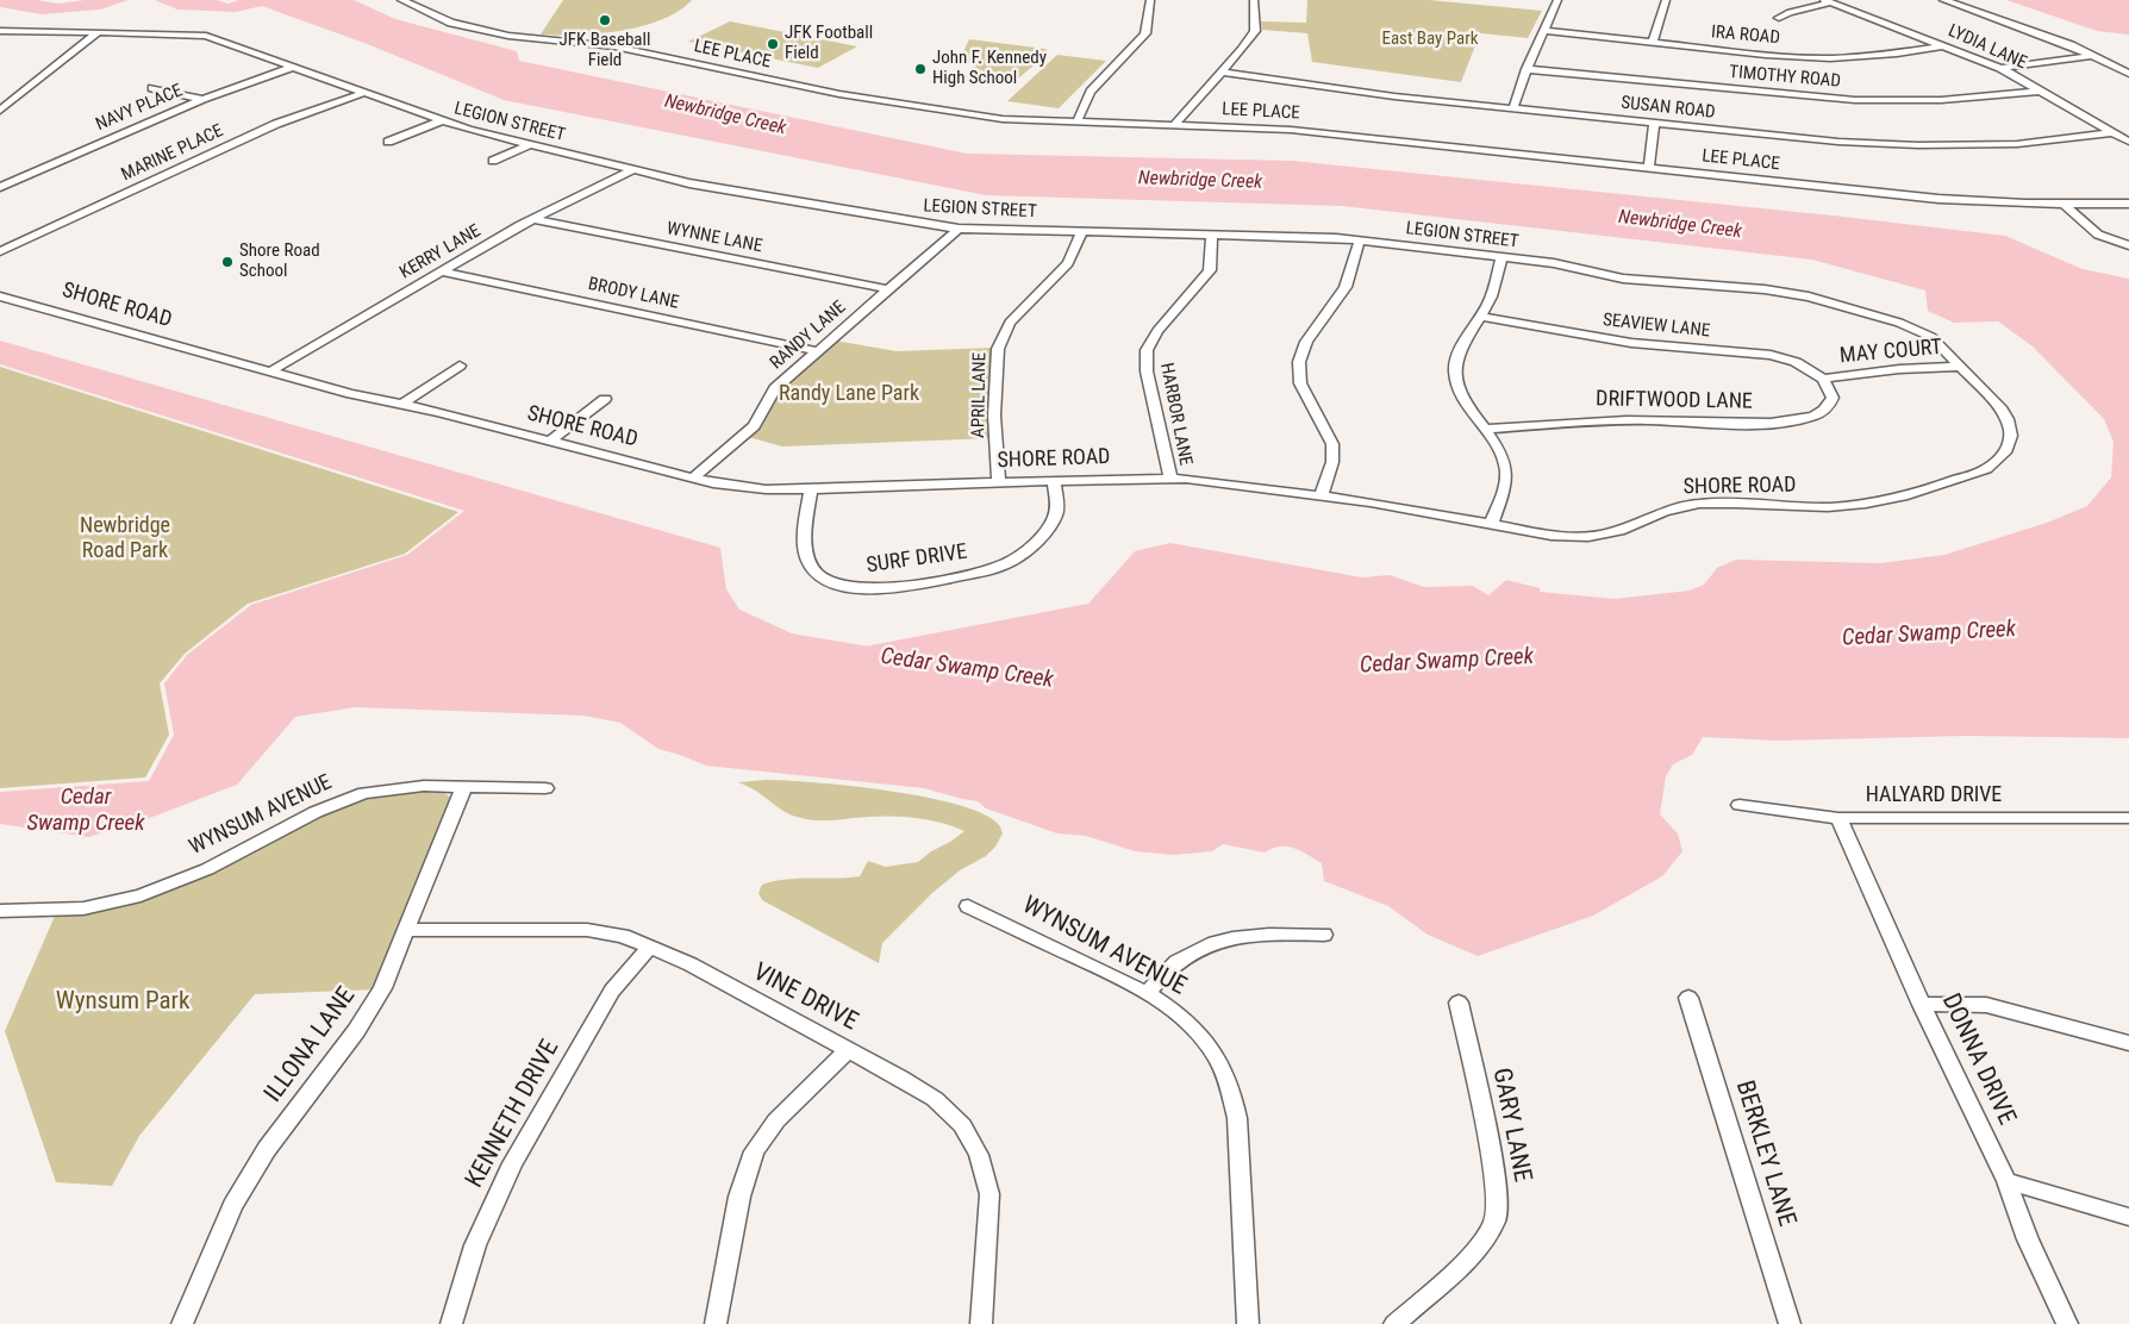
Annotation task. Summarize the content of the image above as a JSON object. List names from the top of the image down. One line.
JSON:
{"streets":{"street":["IRA ROAD","LYDIA LANE","LEE PLACE","TIMOTHY ROAD","NAVY PLACE","SUSAN ROAD","LEGION STREET","MARINE PLACE","WYNNE LANE","KERRY LANE","BRODY LANE","SHORE ROAD","SEAVIEW LANE","RANDY LANE","MAY COURT","APRIL LANE","DRIFTWOOD LANE","HARBOR LANE","SURF DRIVE","HALYARD DRIVE","WYNSUM AVENUE","VINE DRIVE","ILLONA LANE","DONNA DRIVE","KENNETH DRIVE","GARY LANE","BERKLEY LANE"]},"crossings":[["IRA ROAD","LYDIA LANE"],["LYDIA LANE","TIMOTHY ROAD"],["LYDIA LANE","SUSAN ROAD"],["NAVY PLACE","LEGION STREET"],["LEGION STREET","MARINE PLACE"],["LEGION STREET","KERRY LANE"],["LEGION STREET","SHORE ROAD"],["LEGION STREET","RANDY LANE"],["LEGION STREET","MAY COURT"],["LEGION STREET","APRIL LANE"],["LEGION STREET","HARBOR LANE"],["WYNNE LANE","KERRY LANE"],["WYNNE LANE","RANDY LANE"],["KERRY LANE","BRODY LANE"],["KERRY LANE","SHORE ROAD"],["BRODY LANE","RANDY LANE"],["SHORE ROAD","RANDY LANE"],["SHORE ROAD","MAY COURT"],["SHORE ROAD","APRIL LANE"],["SHORE ROAD","HARBOR LANE"],["SHORE ROAD","SURF DRIVE"],["SEAVIEW LANE","MAY COURT"],["SEAVIEW LANE","DRIFTWOOD LANE"],["MAY COURT","DRIFTWOOD LANE"],["HALYARD DRIVE","DONNA DRIVE"],["WYNSUM AVENUE","ILLONA LANE"],["VINE DRIVE","ILLONA LANE"],["VINE DRIVE","KENNETH DRIVE"]],"water":["Newbridge Creek","Cedar Swamp Creek"],"parks":["East Bay Park","Randy Lane Park","Newbridge Road Park","Wynsum Park"],"places":["JFK Baseball Field","JFK Football Field","John F. Kennedy High School","Shore Road School"]}
